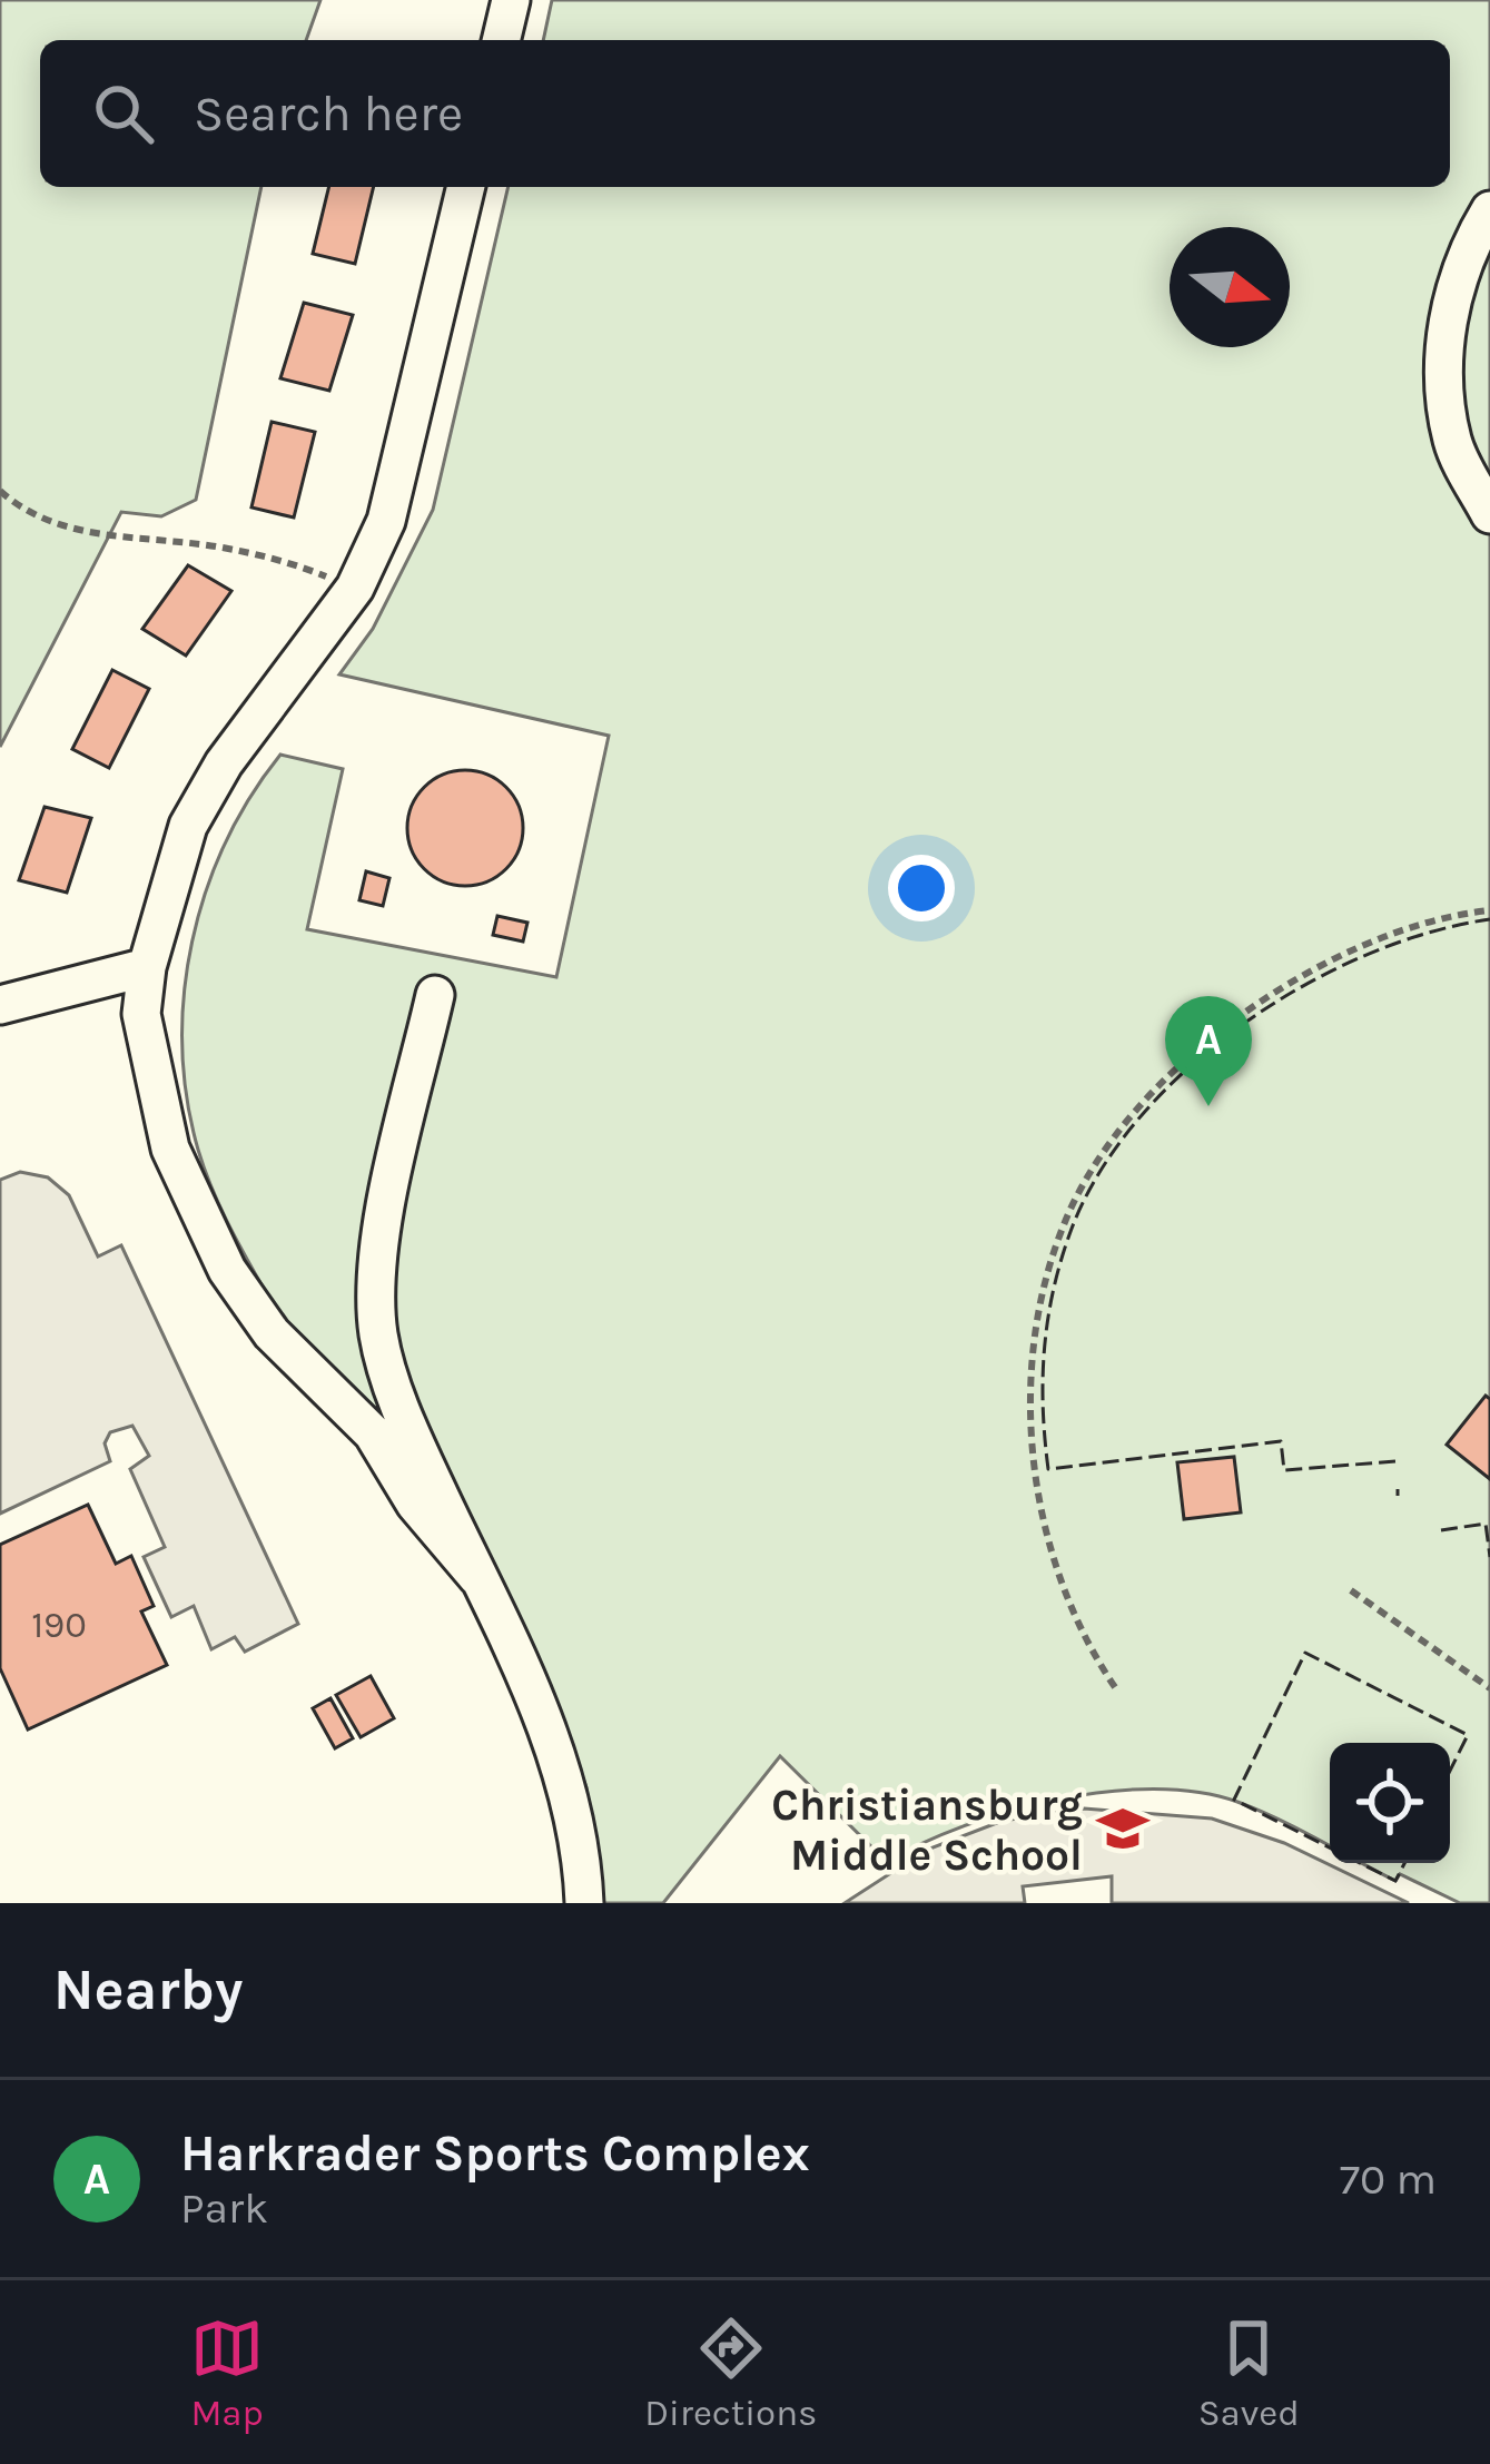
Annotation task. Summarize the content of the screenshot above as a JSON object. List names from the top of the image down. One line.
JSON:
{"places":{"school or university":["Christiansburg Middle School"]},"house_numbers":["190"],"north":"right","page":{"search":"Search here","pins":"A","heading":"Nearby","list":[{"mark":"A","name":"Harkrader Sports Complex","note":"Park","value":"70 m"}],"nav":["Map","Directions","Saved"]}}
